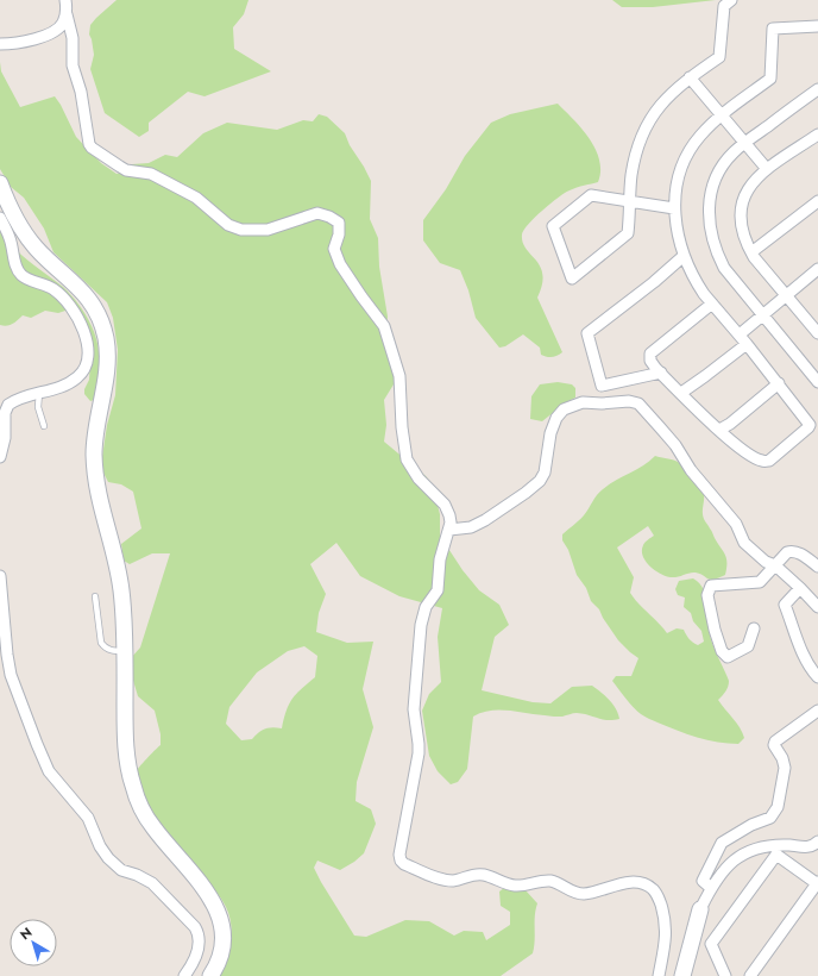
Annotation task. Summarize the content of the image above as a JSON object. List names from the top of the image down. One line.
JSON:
{"north":"top left"}
